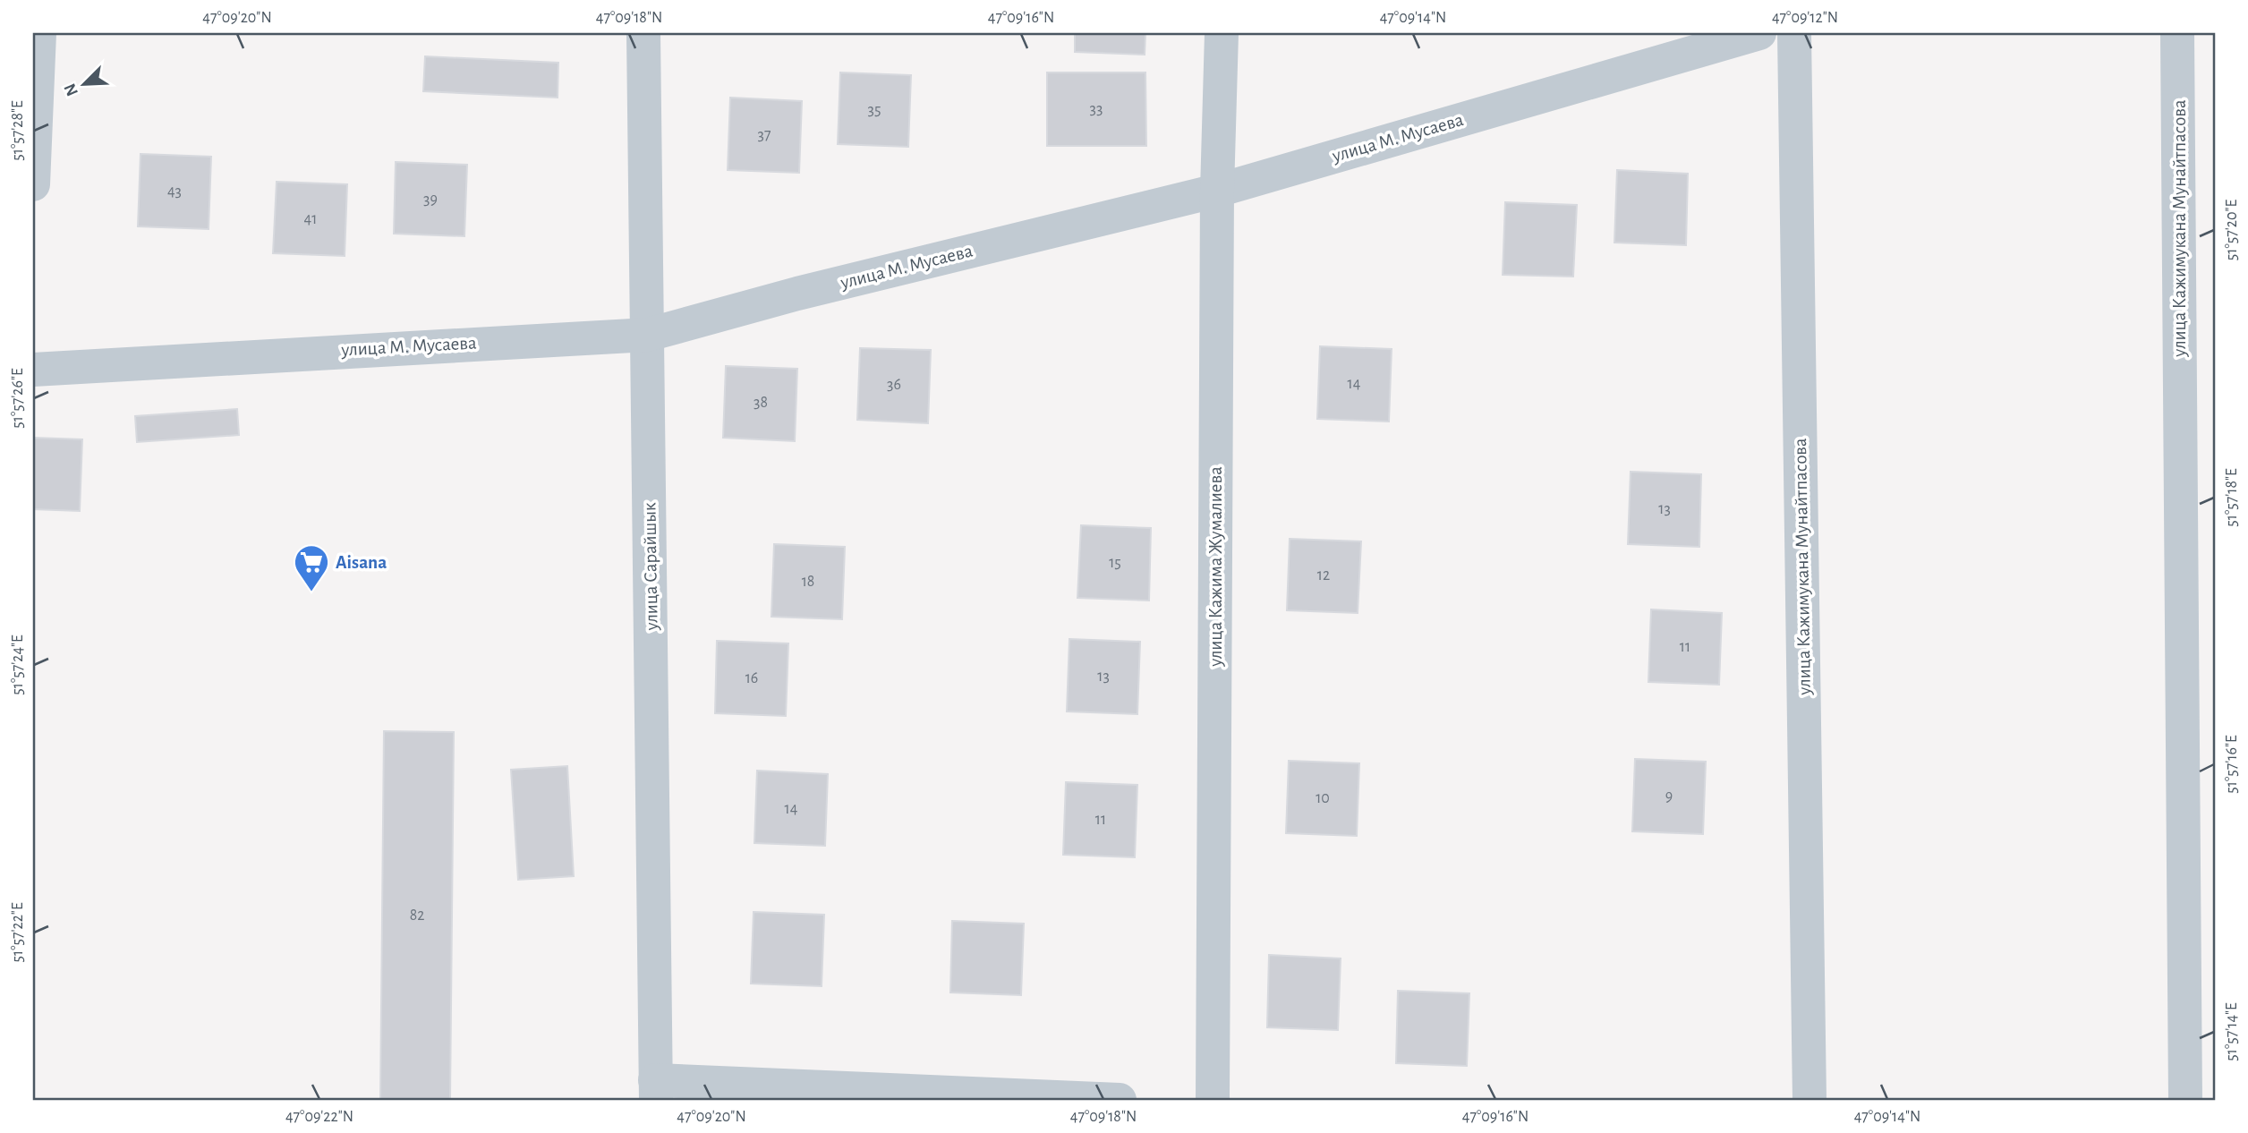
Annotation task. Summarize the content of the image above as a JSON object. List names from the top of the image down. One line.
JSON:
{"streets":{"street":["улица М. Мусаева","улица Кажимукана Мунайтпасова","улица Сарайшык","улица Кажима Жумалиева"]},"crossings":[["улица М. Мусаева","улица Сарайшык"],["улица М. Мусаева","улица Кажима Жумалиева"]],"places":{"supermarket":["Aisana"]},"house_numbers":["33","35","37","43","39","41","14","36","38","13","15","12","18","11","13","16","9","10","14","11","82"],"north":"bottom left","coordinates":["47°09'20\"N","47°09'18\"N","47°09'16\"N","47°09'14\"N","47°09'12\"N","51°57'28\"E","51°57'20\"E","51°57'26\"E","51°57'18\"E","51°57'24\"E","51°57'16\"E","51°57'22\"E","51°57'14\"E","47°09'22\"N"]}
